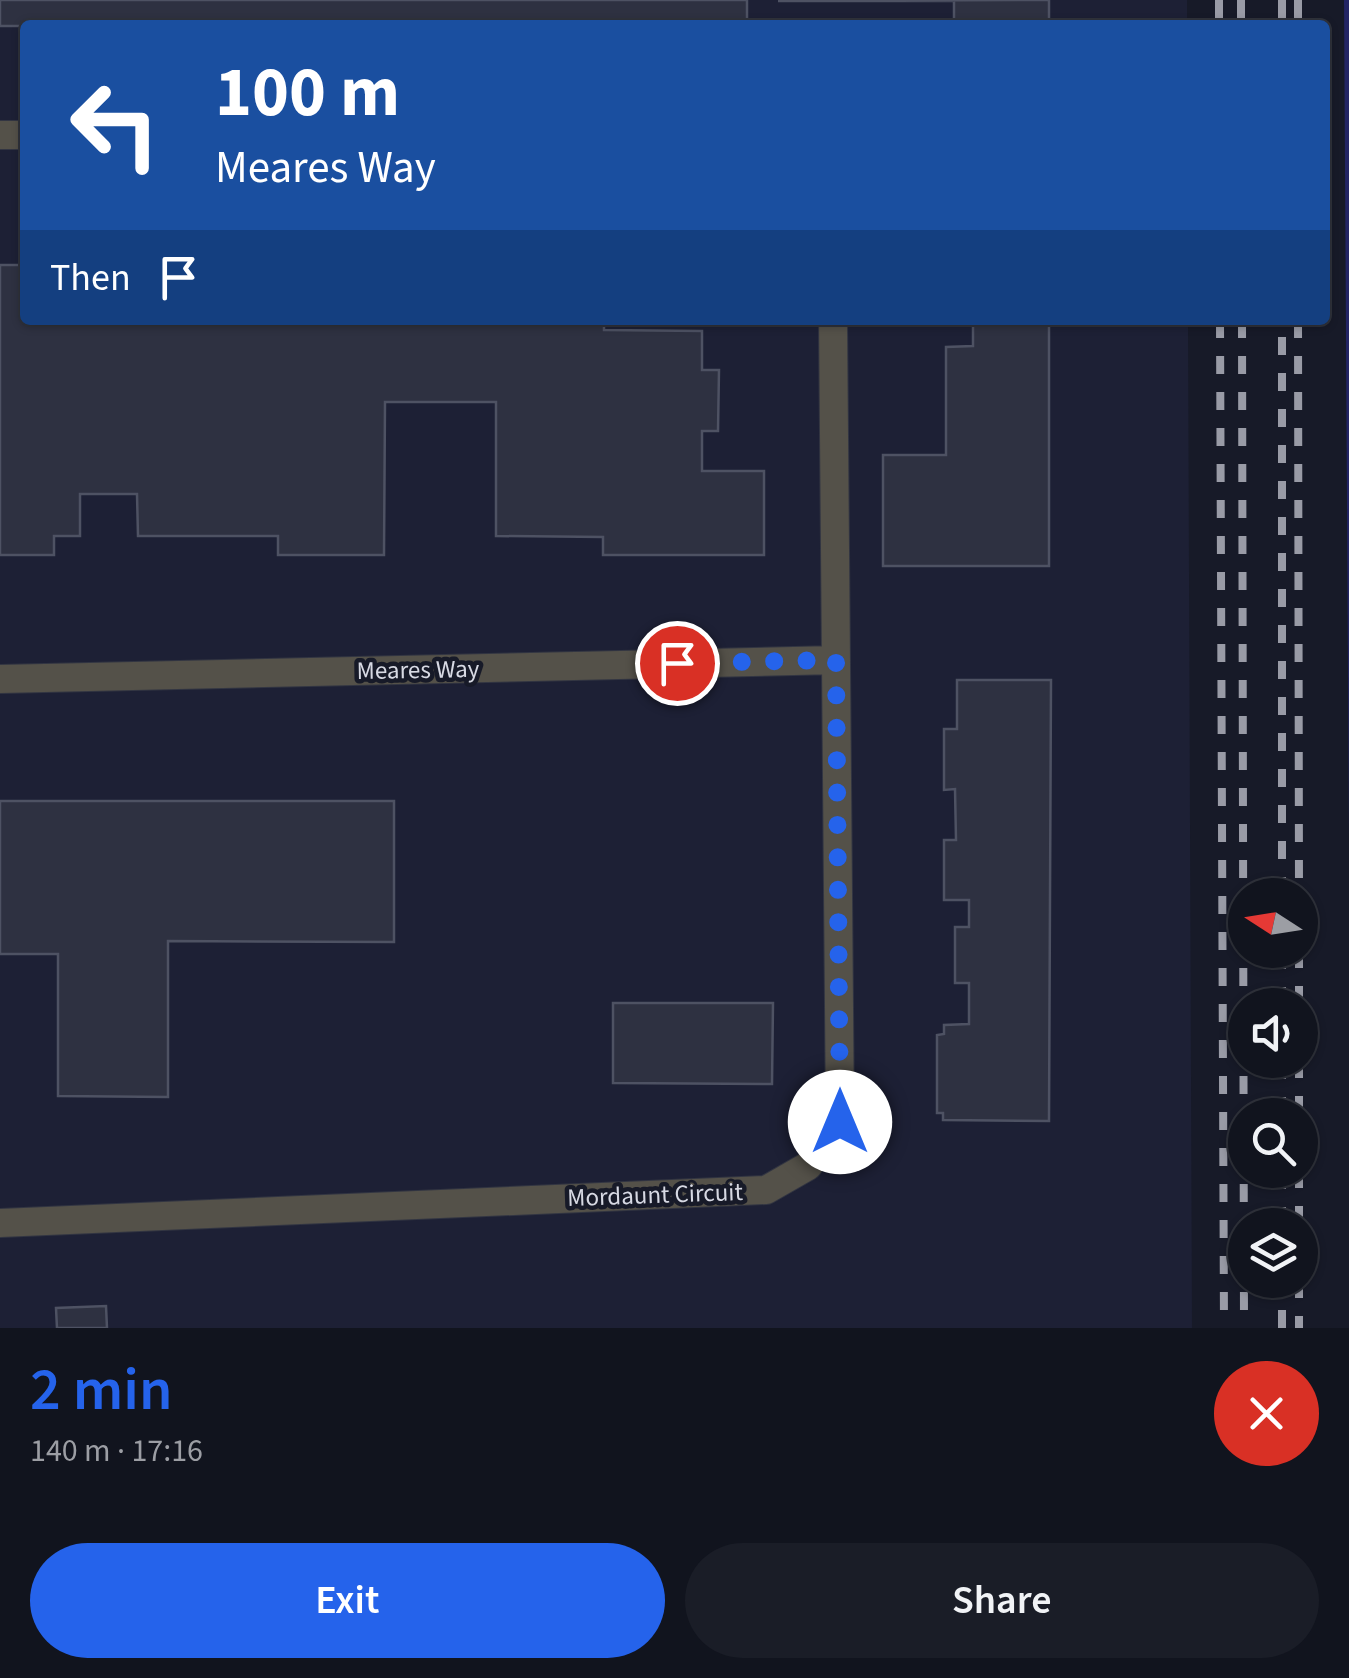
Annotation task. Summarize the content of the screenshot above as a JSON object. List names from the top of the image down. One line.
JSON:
{"streets":{"street":["Meares Way","Mordaunt Circuit"]},"crossings":[["Meares Way","Mordaunt Circuit"]],"north":"left","page":{"turn":["100 m","Meares Way"],"then":"Then","heading":["2 min","140 m · 17:16"],"buttons":["Exit","Share"]}}
